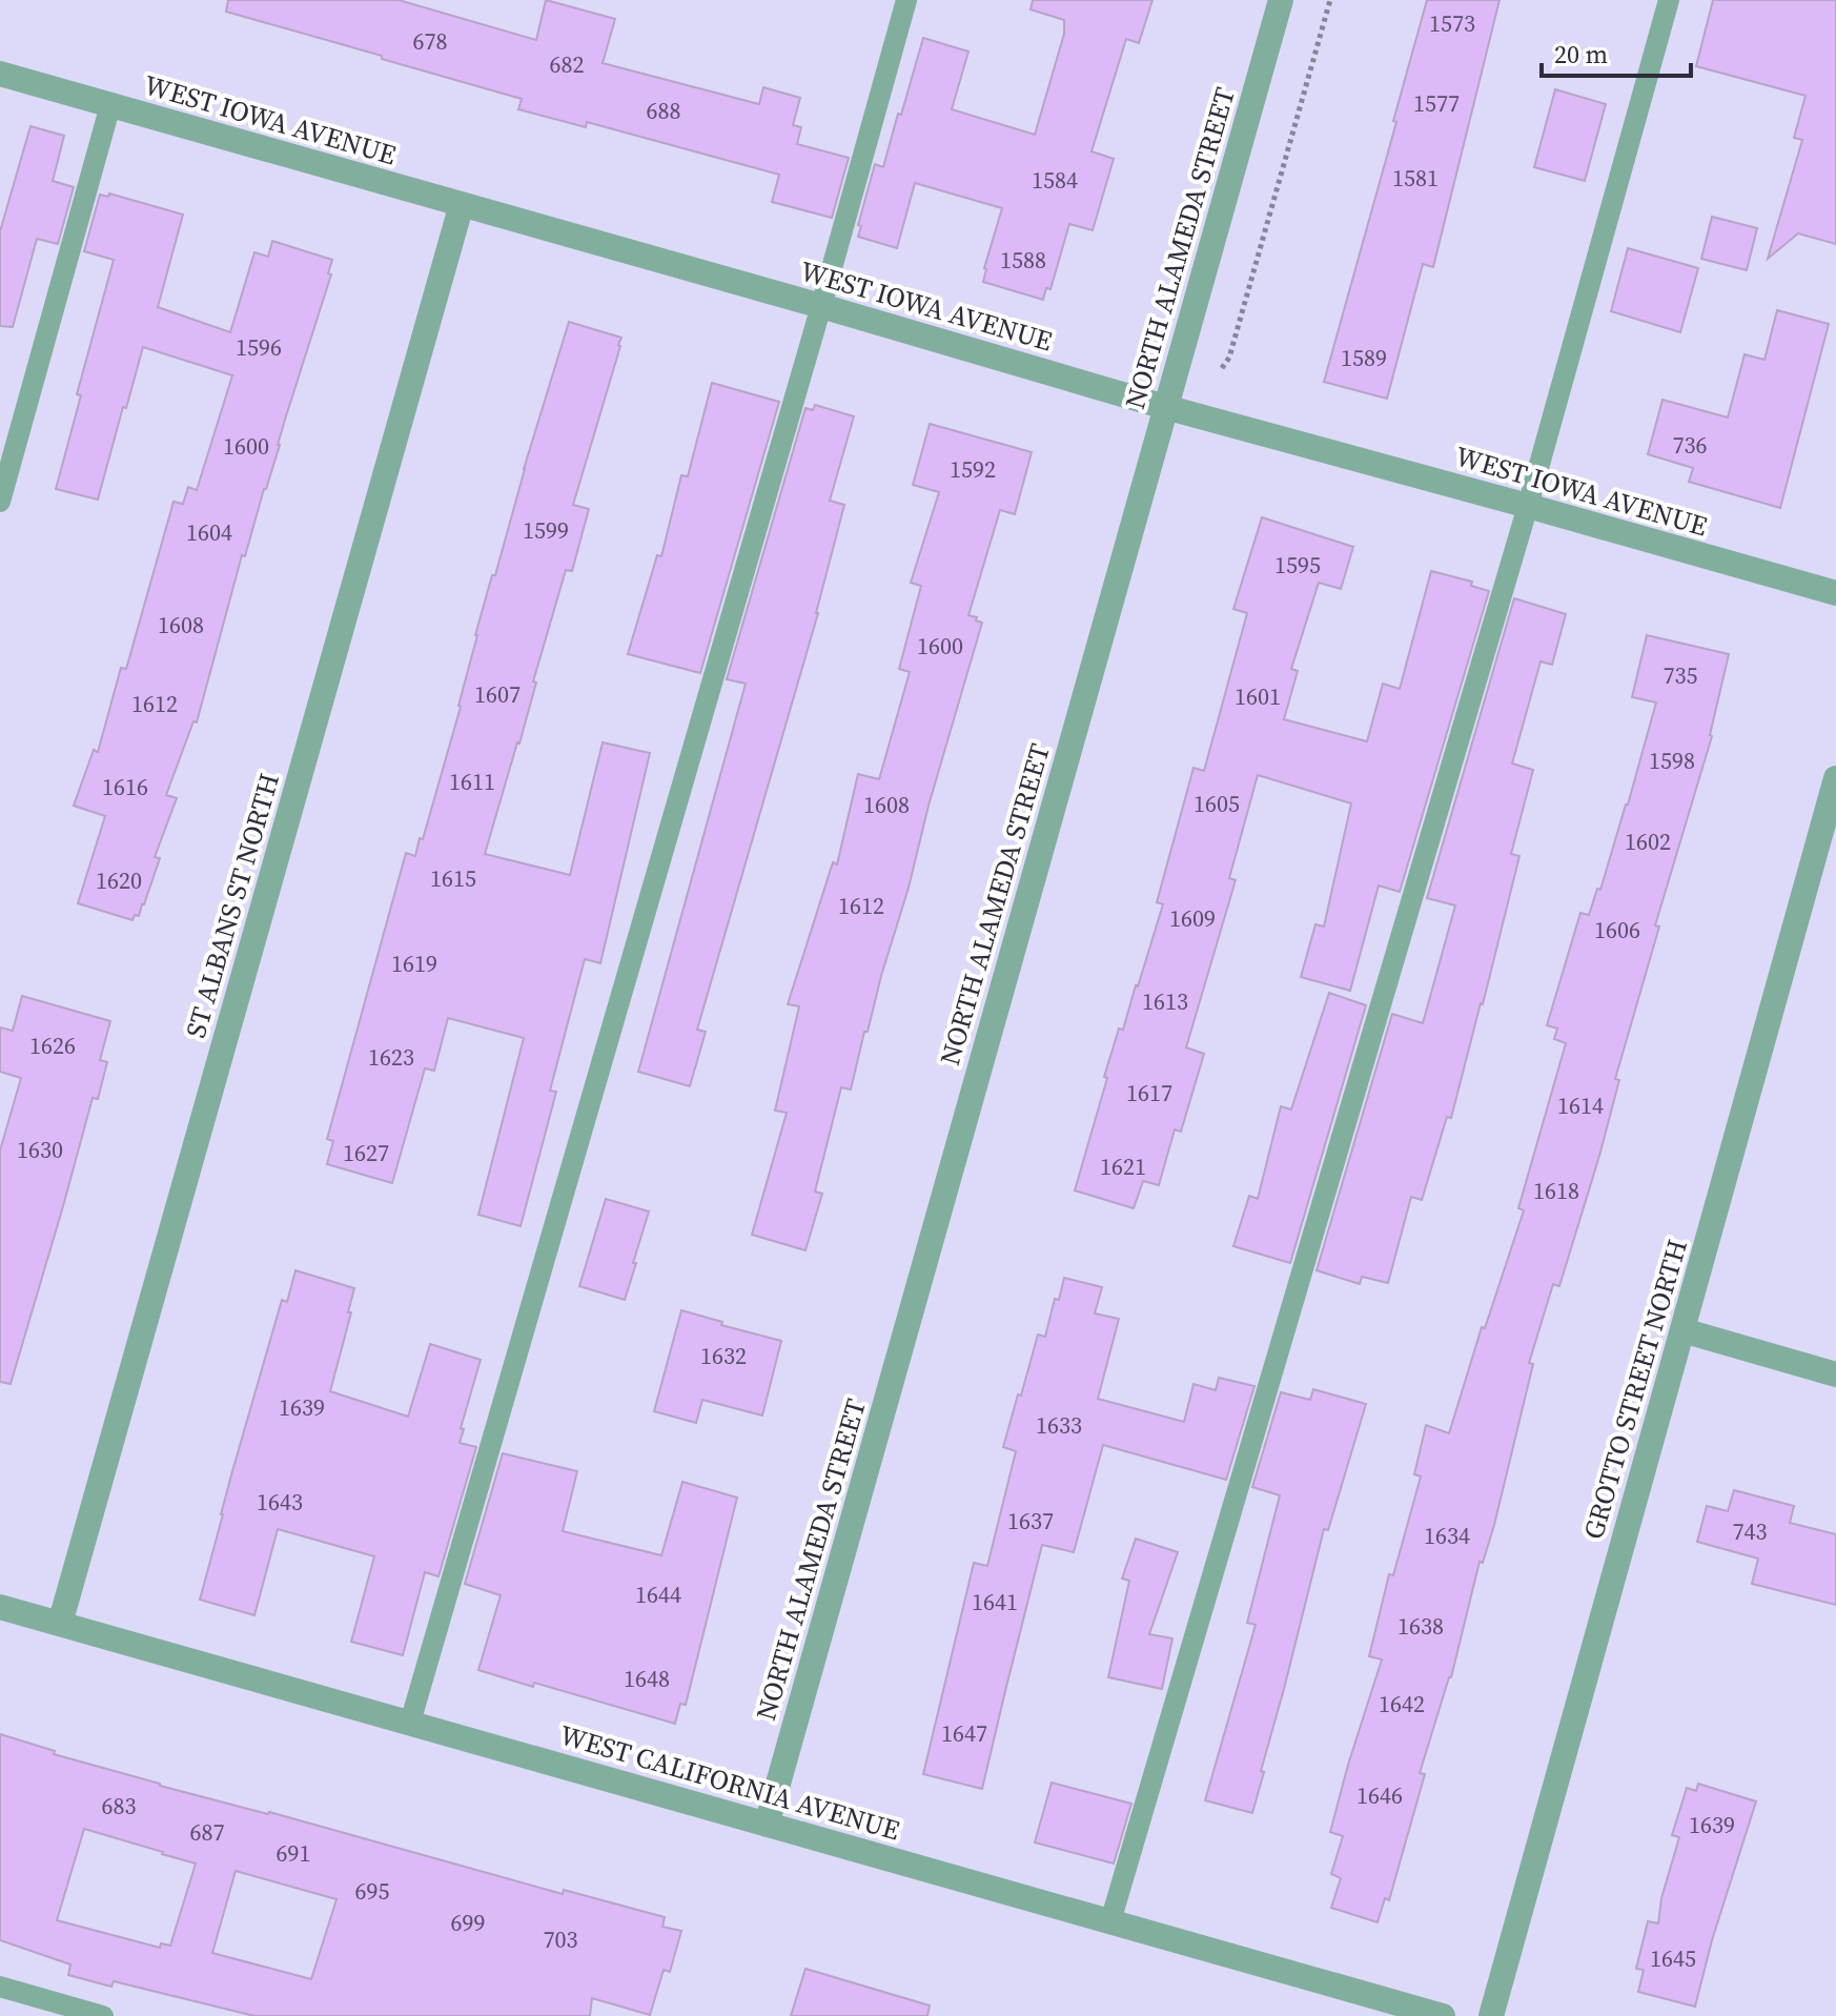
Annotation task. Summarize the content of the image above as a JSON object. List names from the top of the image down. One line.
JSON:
{"streets":{"street":["WEST IOWA AVENUE","NORTH ALAMEDA STREET","ST ALBANS ST NORTH","GROTTO STREET NORTH","WEST CALIFORNIA AVENUE"]},"crossings":[["WEST IOWA AVENUE","NORTH ALAMEDA STREET"],["WEST IOWA AVENUE","ST ALBANS ST NORTH"],["NORTH ALAMEDA STREET","WEST CALIFORNIA AVENUE"],["ST ALBANS ST NORTH","WEST CALIFORNIA AVENUE"]],"house_numbers":["1573","678","682","1577","688","1581","1584","1588","1596","1589","736","1600","1592","1599","1604","1595","1608","1600","735","1607","1601","1612","1598","1611","1616","1605","1608","1602","1615","1620","1612","1609","1606","1619","1613","1626","1623","1617","1614","1630","1627","1621","1618","1632","1639","1633","1643","1637","743","1634","1644","1641","1638","1648","1642","1647","1646","683","1639","687","691","695","699","703","1645"],"scale_bar":"20 m"}
